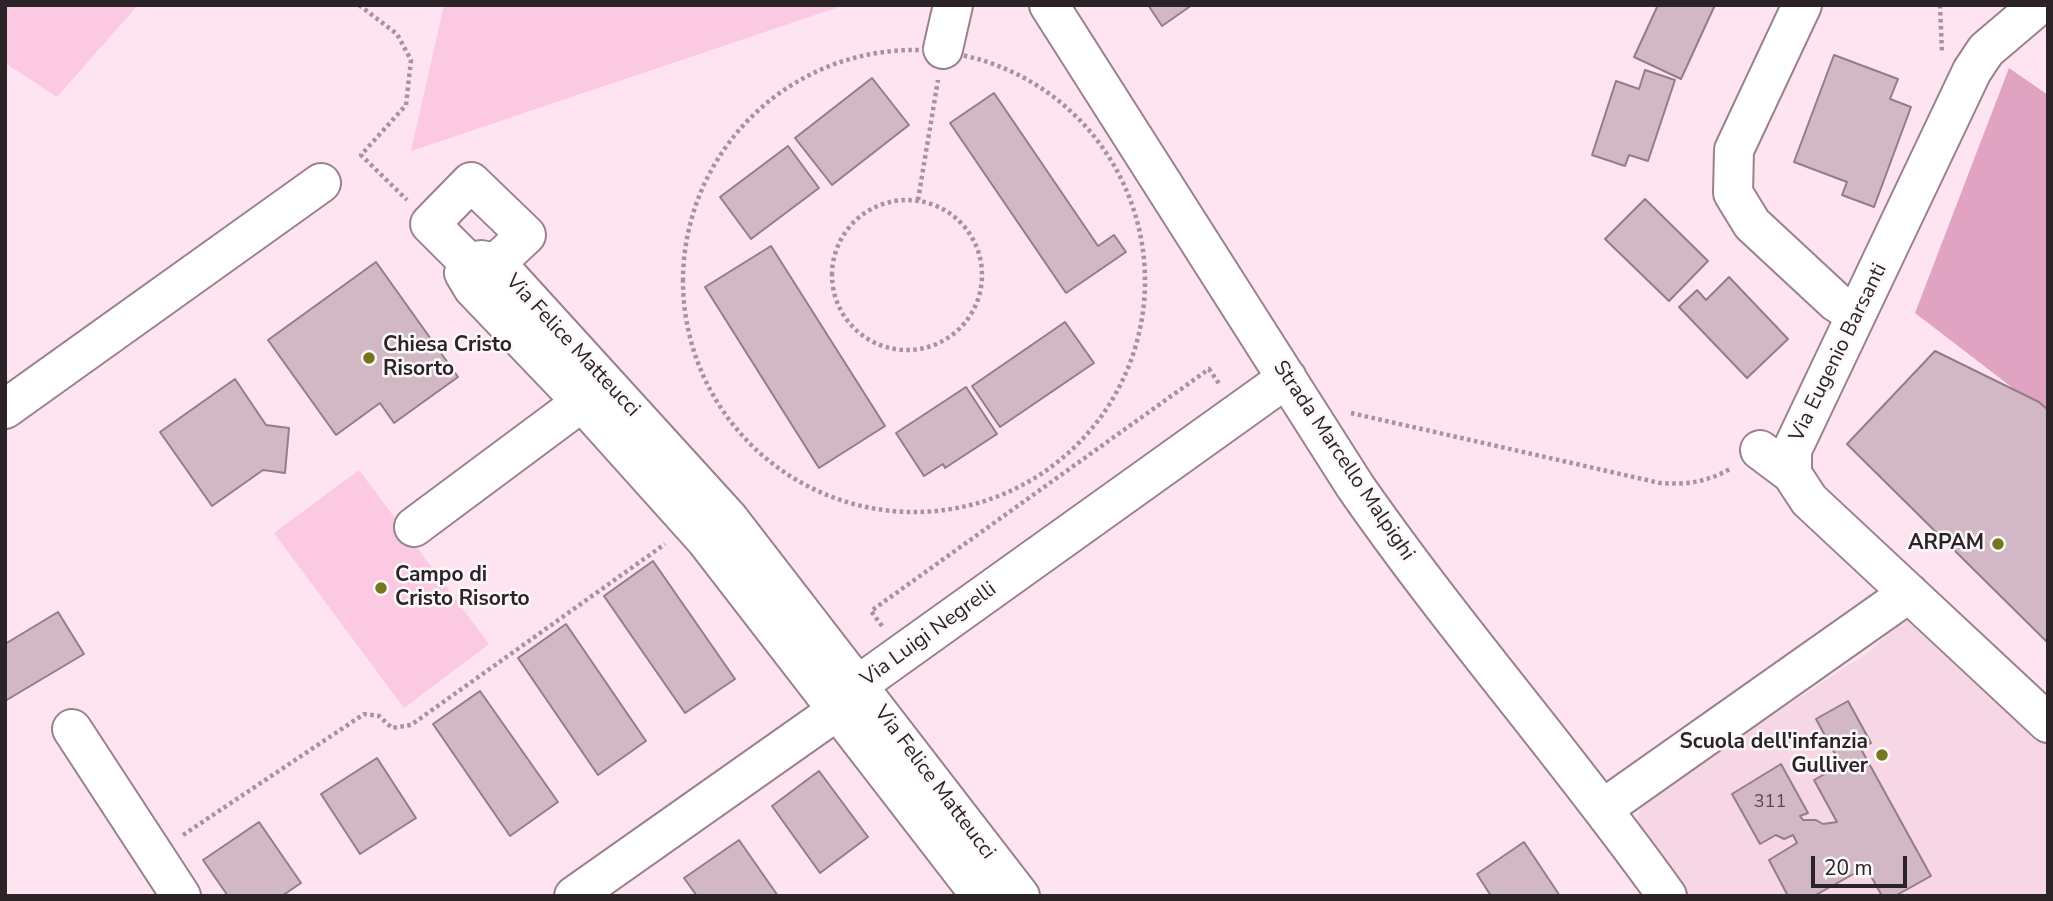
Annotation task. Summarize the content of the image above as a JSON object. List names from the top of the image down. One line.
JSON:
{"streets":{"street":["Via Felice Matteucci","Via Eugenio Barsanti","Strada Marcello Malpighi","Via Luigi Negrelli"]},"crossings":[["Via Felice Matteucci","Via Luigi Negrelli"],["Strada Marcello Malpighi","Via Luigi Negrelli"]],"places":["Chiesa Cristo Risorto","ARPAM","Campo di Cristo Risorto","Scuola dell'infanzia Gulliver"],"house_numbers":["311"],"scale_bar":"20 m"}
